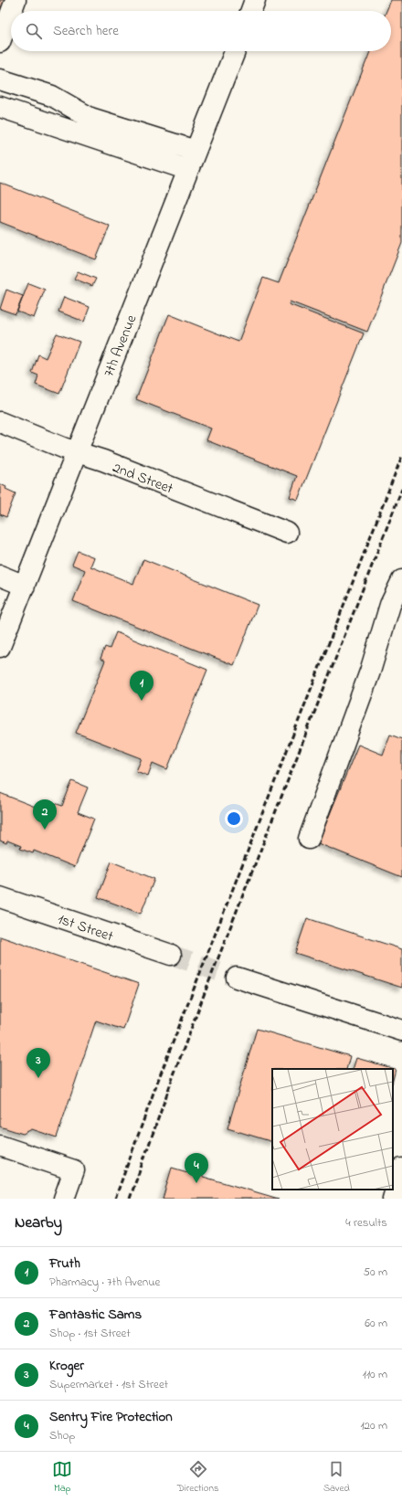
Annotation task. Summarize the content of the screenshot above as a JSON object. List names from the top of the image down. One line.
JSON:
{"streets":{"street":["7th Avenue","2nd Street","1st Street"]},"crossings":[["7th Avenue","2nd Street"]],"page":{"search":"Search here","pins":["1","2","3","4"],"heading":["Nearby","4 results"],"list":[{"mark":"1","name":"Fruth","note":"Pharmacy · 7th Avenue","value":"50 m"},{"mark":"2","name":"Fantastic Sams","note":"Shop · 1st Street","value":"60 m"},{"mark":"3","name":"Kroger","note":"Supermarket · 1st Street","value":"110 m"},{"mark":"4","name":"Sentry Fire Protection","note":"Shop","value":"120 m"}],"nav":["Map","Directions","Saved"]}}
